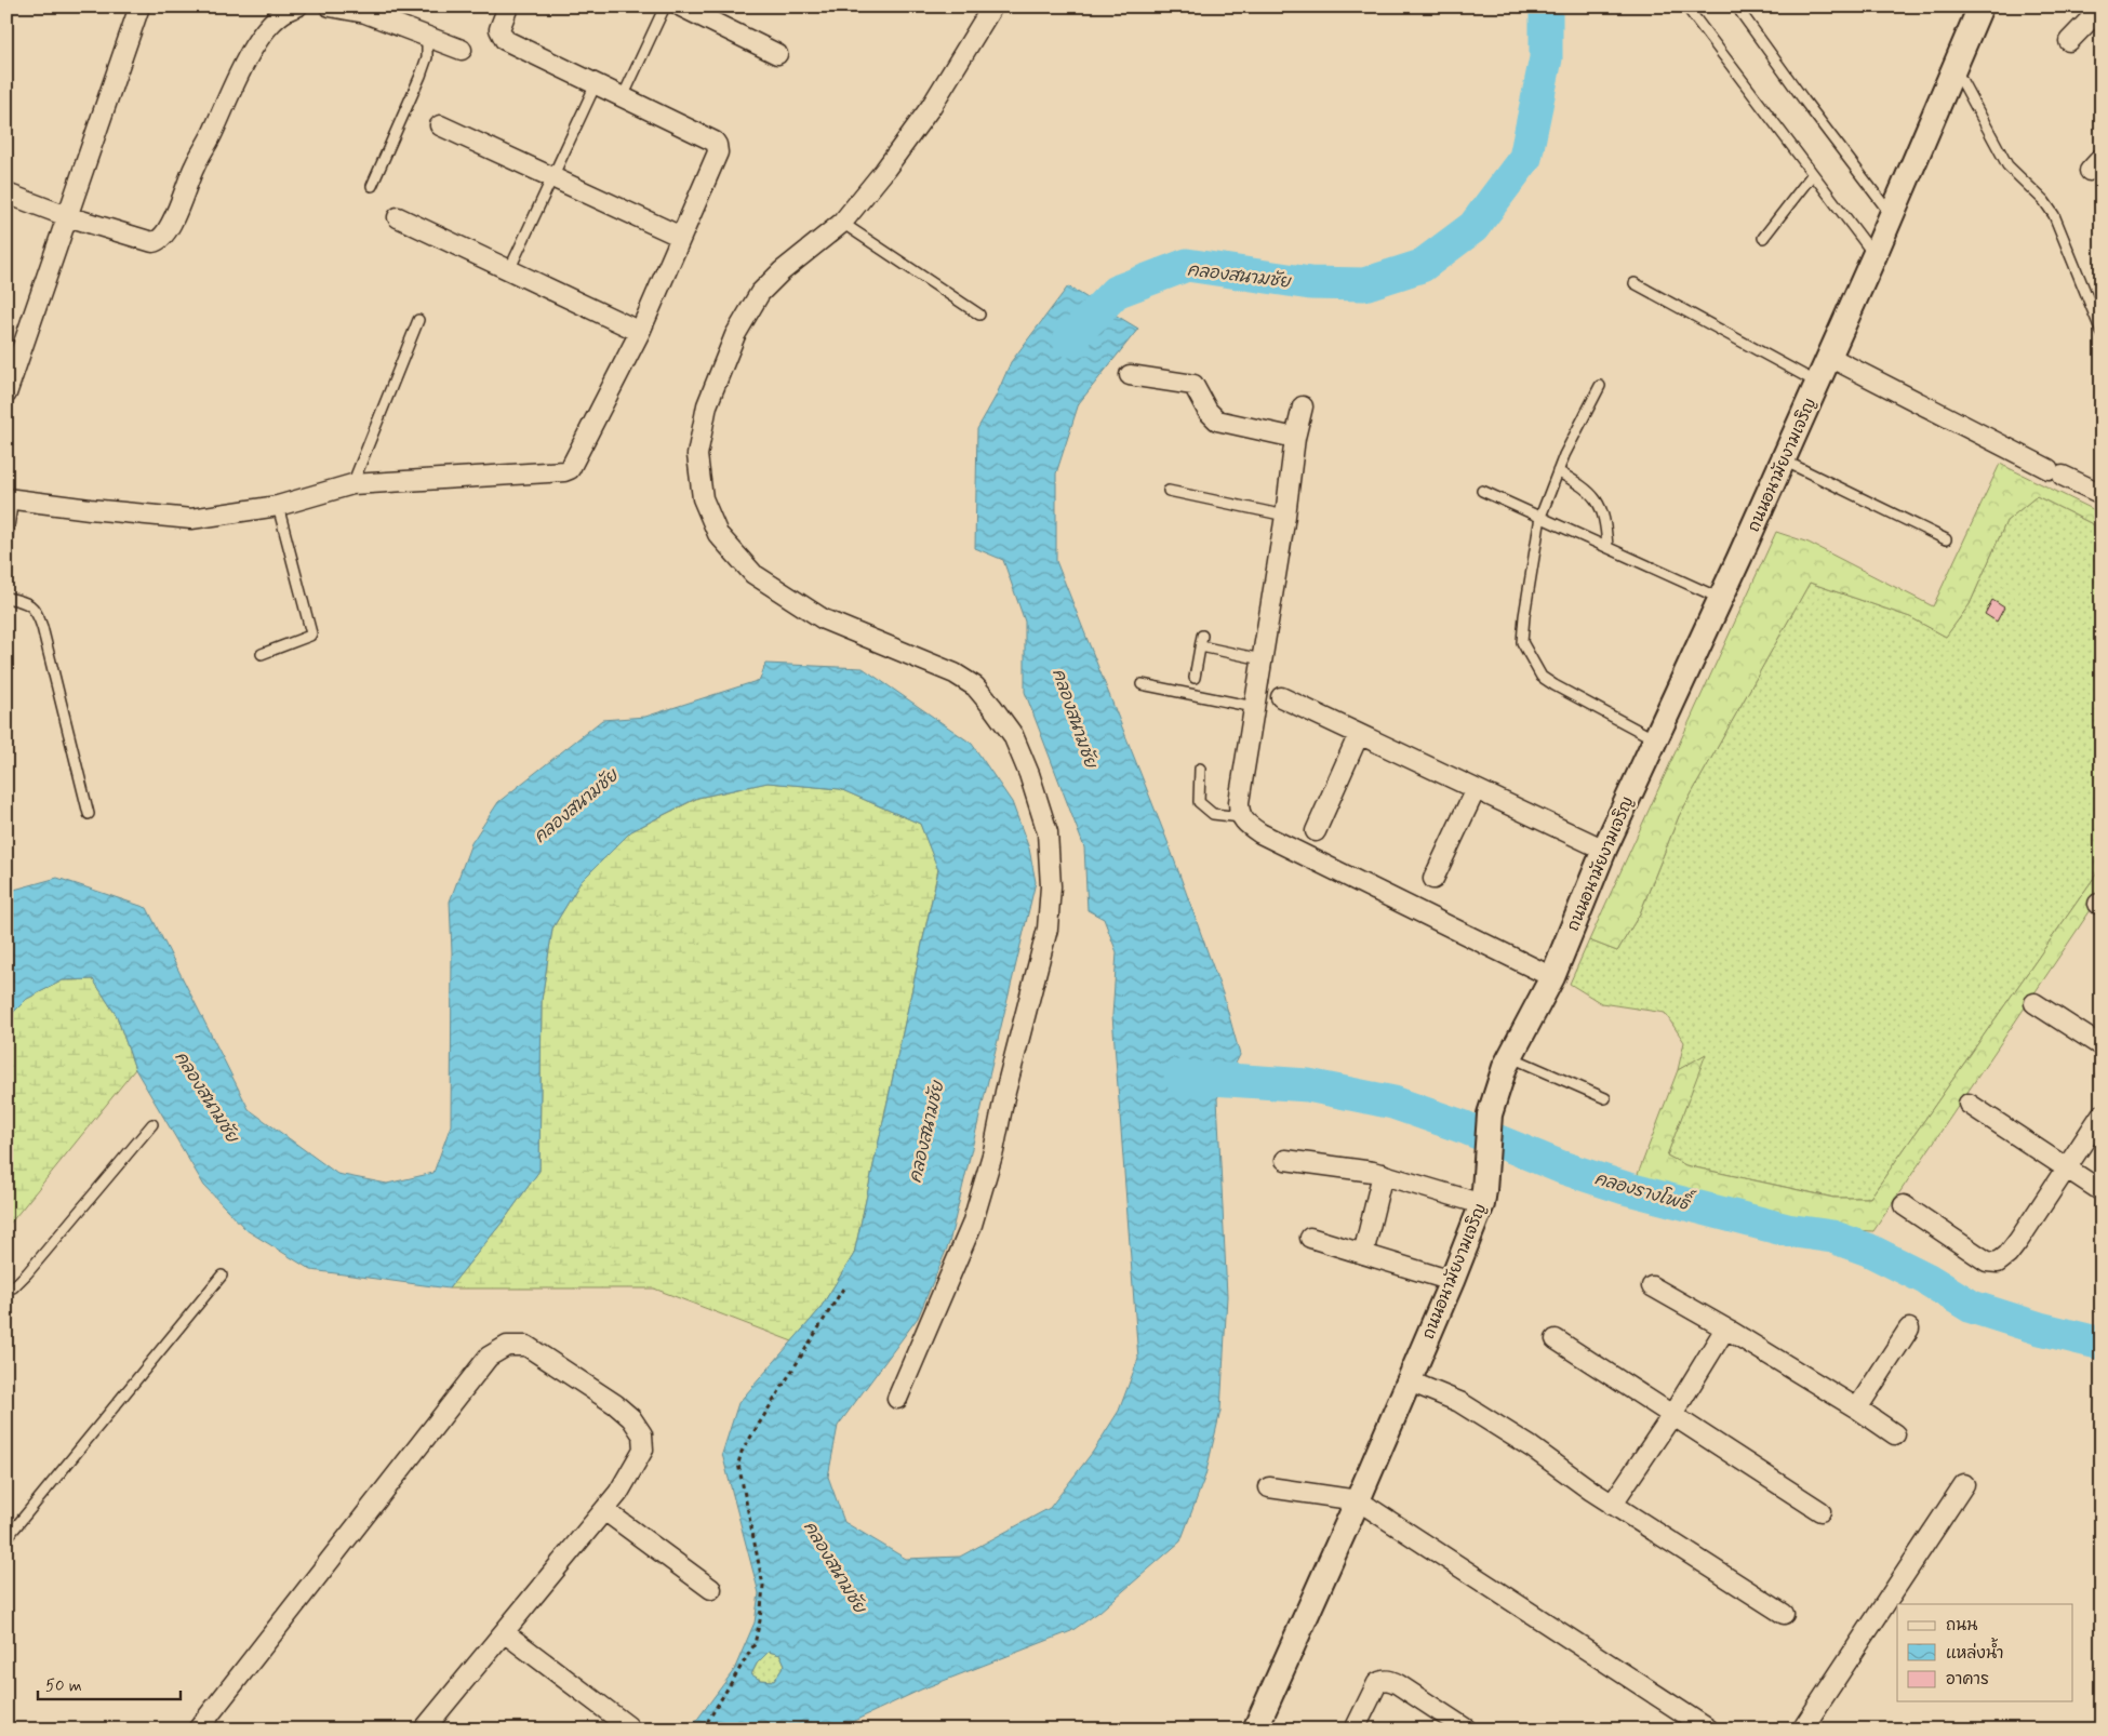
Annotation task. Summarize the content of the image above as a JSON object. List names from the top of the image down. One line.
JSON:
{"streets":{"street":["ถนนอนามัยงามเจริญ"]},"water":["คลองสนามชัย","คลองรางโพธิ์"],"legend":["ถนน","แหล่งน้ำ","อาคาร"],"scale_bar":"50 m"}
